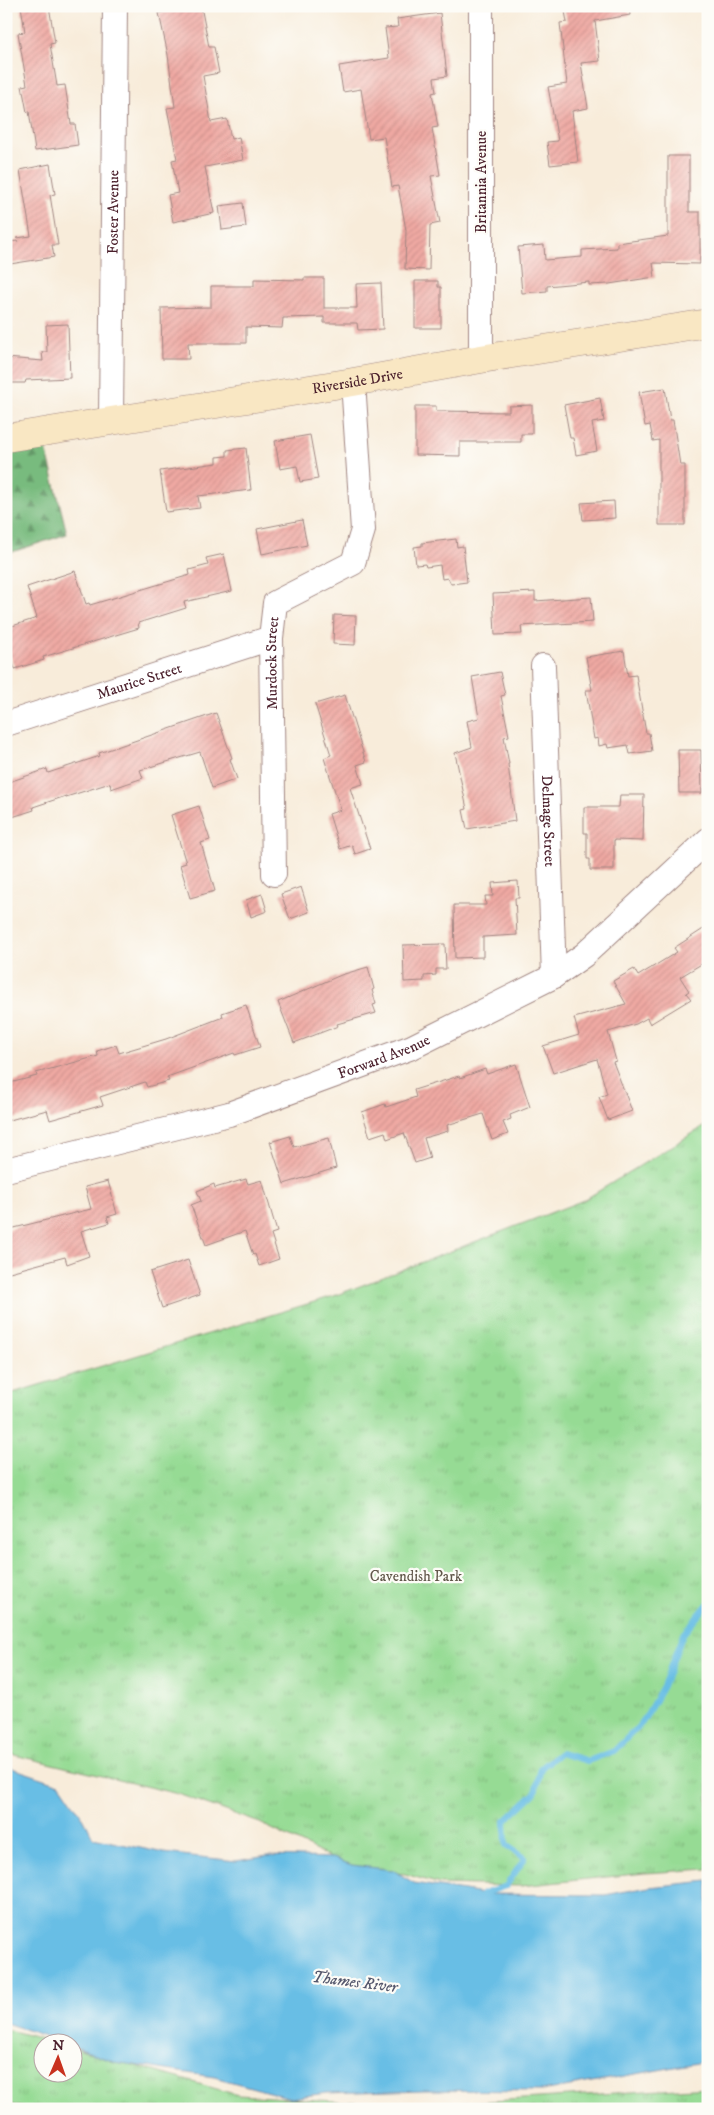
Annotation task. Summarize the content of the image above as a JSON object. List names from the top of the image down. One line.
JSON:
{"streets":{"main road":["Riverside Drive"],"street":["Britannia Avenue","Foster Avenue","Murdock Street","Maurice Street","Delmage Street","Forward Avenue"]},"crossings":[["Britannia Avenue","Riverside Drive"],["Foster Avenue","Riverside Drive"],["Riverside Drive","Murdock Street"],["Murdock Street","Maurice Street"],["Delmage Street","Forward Avenue"]],"water":["Thames River"],"parks":["Cavendish Park"],"north":"top"}
